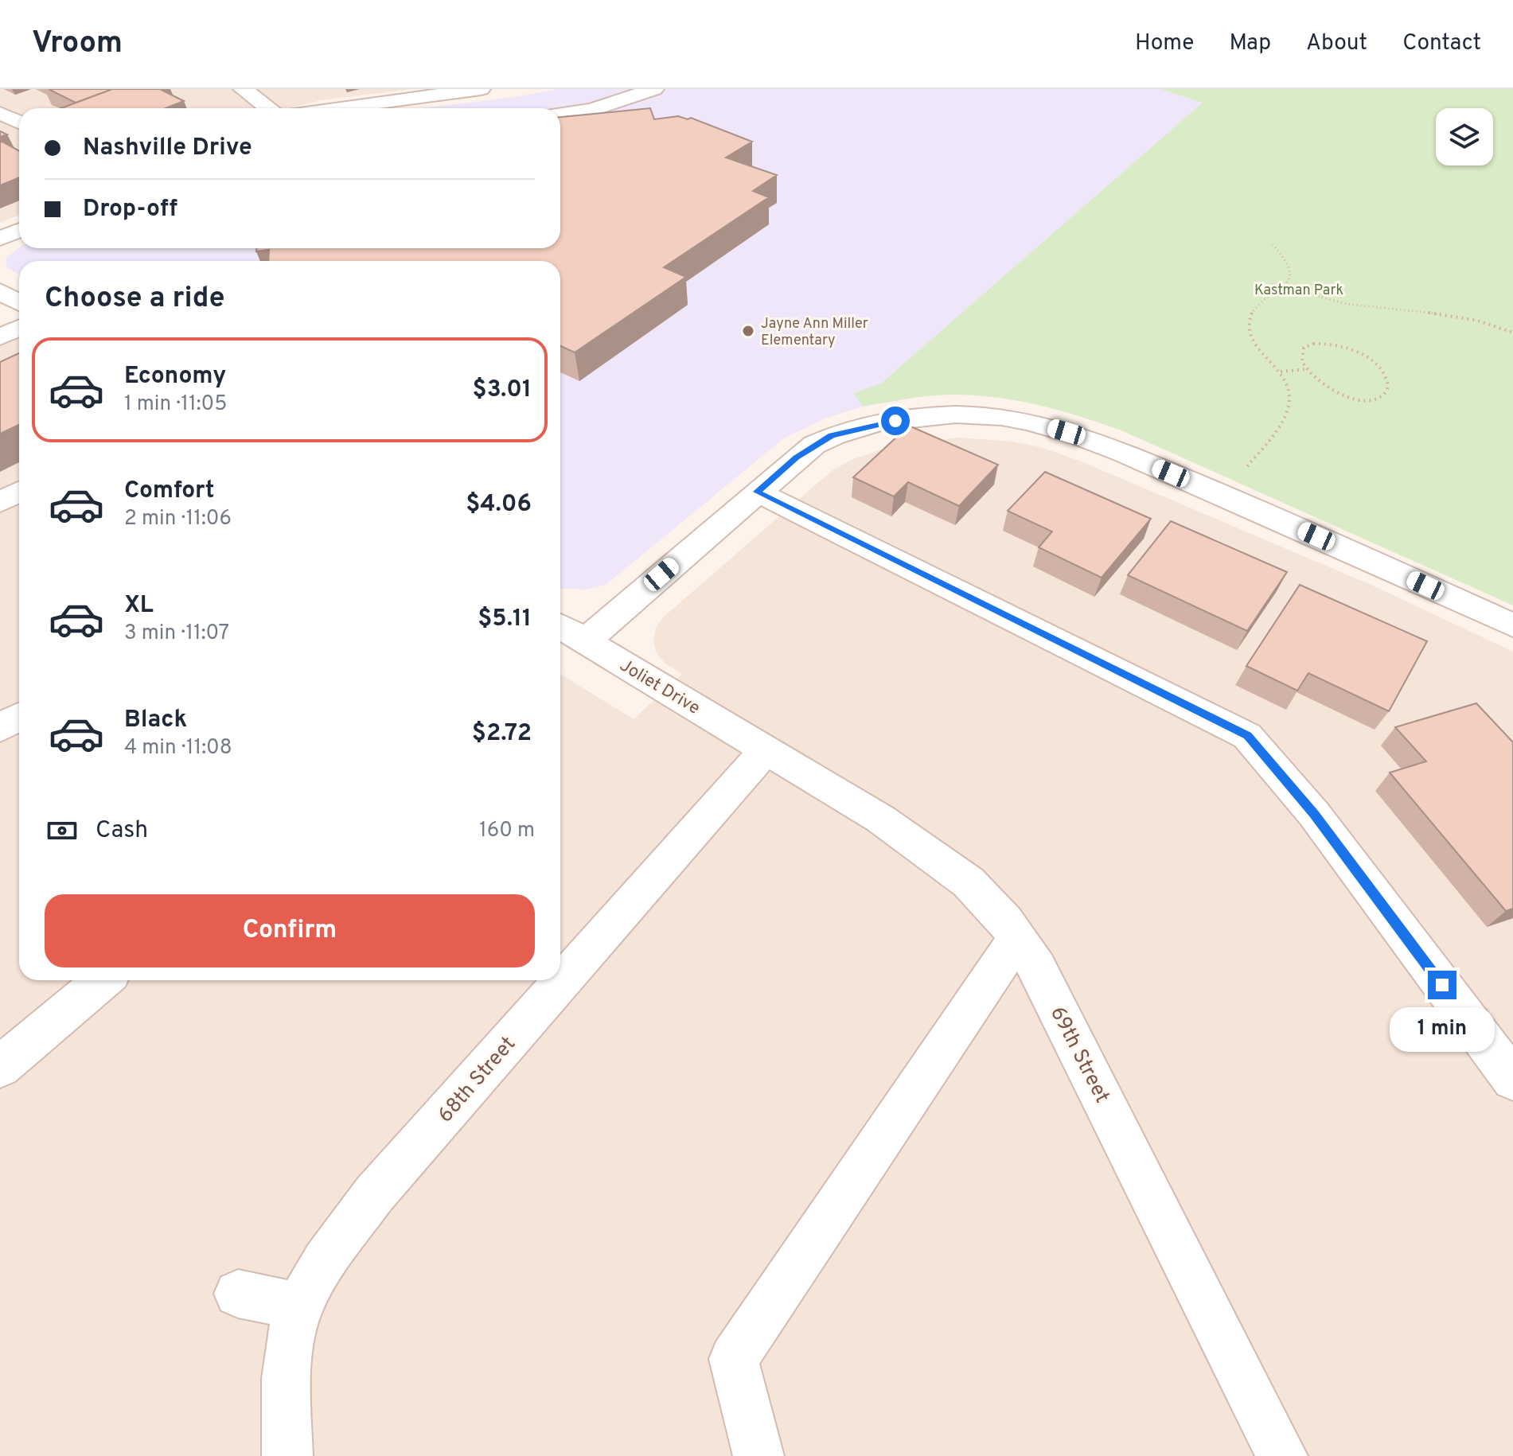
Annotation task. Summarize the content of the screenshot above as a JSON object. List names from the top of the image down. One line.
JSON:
{"streets":{"street":["Joliet Drive","69th Street","68th Street"]},"crossings":[["Joliet Drive","69th Street"],["Joliet Drive","68th Street"],["69th Street","68th Street"]],"parks":["Kastman Park"],"places":["Jayne Ann Miller Elementary"],"page":{"header":"Vroom","nav":["Home","Map","About","Contact"],"banner":["Nashville Drive","Drop-off"],"heading":"Choose a ride","list":[{"name":"Economy","note":"1 min · 11:05","value":"$3.01"},{"name":"Comfort","note":"2 min · 11:06","value":"$4.06"},{"name":"XL","note":"3 min · 11:07","value":"$5.11"},{"name":"Black","note":"4 min · 11:08","value":"$2.72"}],"pay":["Cash","160 m"],"buttons":"Confirm","bubble":"1 min"}}
